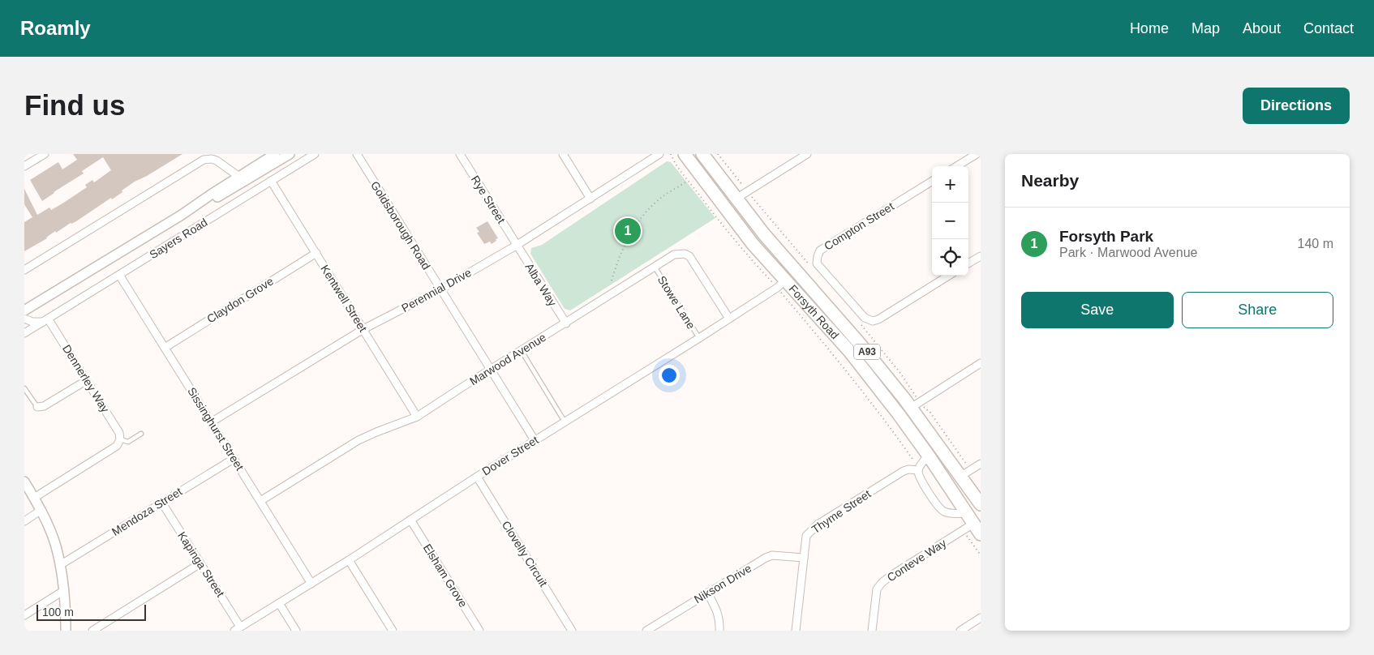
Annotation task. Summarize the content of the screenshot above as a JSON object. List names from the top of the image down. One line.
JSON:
{"streets":{"highway":["Forsyth Road","A93"],"main road":["Sayers Road"],"street":["Rye Street","Goldsborough Road","Compton Street","Alba Way","Perennial Drive","Kentwell Street","Claydon Grove","Marwood Avenue","Dennerley Way","Sissinghurst Street","Dover Street","Mendoza Street","Thyme Street","Clovelly Circuit","Conteve Way","Kapinga Street","Elsham Grove","Nikson Drive"],"lane":["Stowe Lane"]},"crossings":[["Rye Street","Alba Way"],["Rye Street","Perennial Drive"],["Goldsborough Road","Perennial Drive"],["Goldsborough Road","Marwood Avenue"],["Goldsborough Road","Dover Street"],["Sayers Road","Kentwell Street"],["Sayers Road","Dennerley Way"],["Sayers Road","Sissinghurst Street"],["Alba Way","Perennial Drive"],["Alba Way","Marwood Avenue"],["Perennial Drive","Kentwell Street"],["Perennial Drive","Sissinghurst Street"],["Kentwell Street","Claydon Grove"],["Kentwell Street","Marwood Avenue"],["Claydon Grove","Sissinghurst Street"],["Stowe Lane","Marwood Avenue"],["Stowe Lane","Dover Street"],["Forsyth Road","Dover Street"],["Forsyth Road","Conteve Way"],["Marwood Avenue","Sissinghurst Street"],["Marwood Avenue","Dover Street"],["Sissinghurst Street","Dover Street"],["Sissinghurst Street","Mendoza Street"],["Dover Street","Clovelly Circuit"],["Dover Street","Kapinga Street"],["Dover Street","Elsham Grove"],["Mendoza Street","Kapinga Street"],["Thyme Street","Nikson Drive"]],"scale_bar":"100 m","page":{"header":"Roamly","nav":["Home","Map","About","Contact"],"buttons":["Directions",["Save","Share"]],"title":"Find us","heading":"Nearby","map_buttons":["+","−"],"list":[{"mark":"1","name":"Forsyth Park","note":"Park · Marwood Avenue","value":"140 m"}],"pins":"1","scale":"100 m"}}
